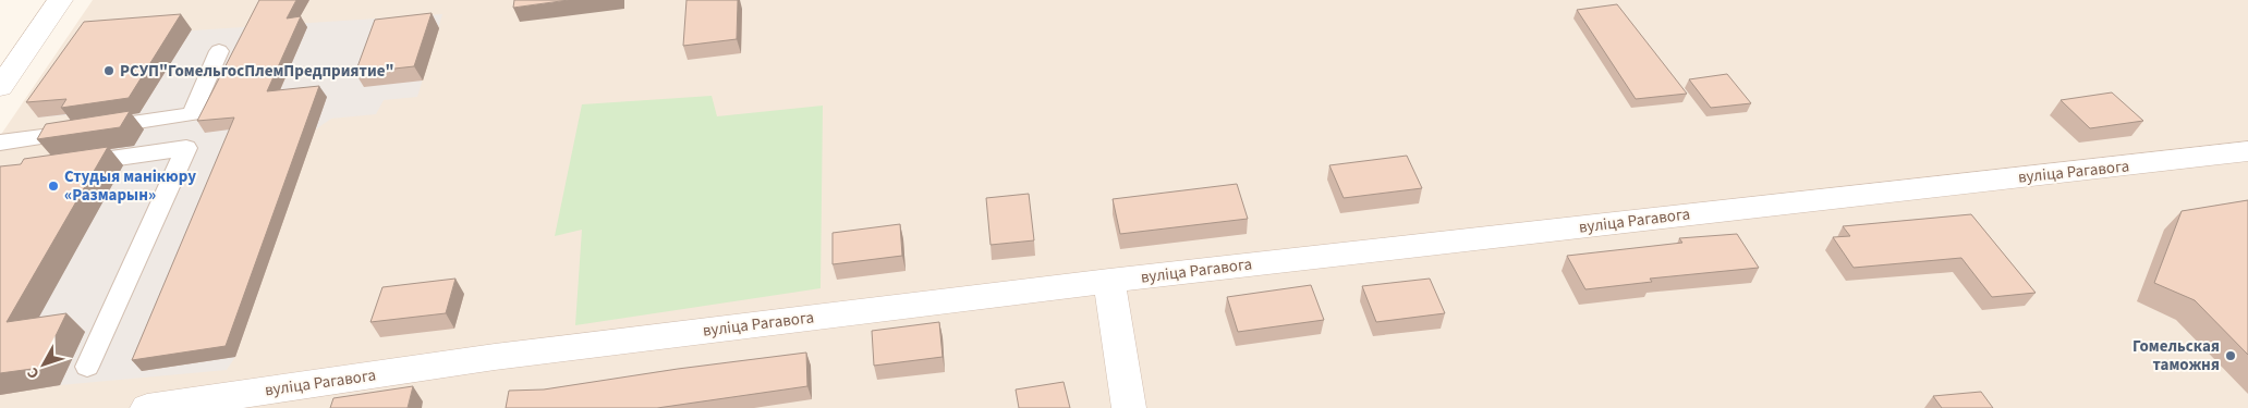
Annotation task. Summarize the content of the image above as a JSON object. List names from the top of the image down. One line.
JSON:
{"streets":{"street":["вуліца Рагавога"]},"places":["РСУП\"ГомельгосПлемПредприятие\"","Студыя манікюру «Размарын»","Гомельская таможня"],"north":"bottom left"}
